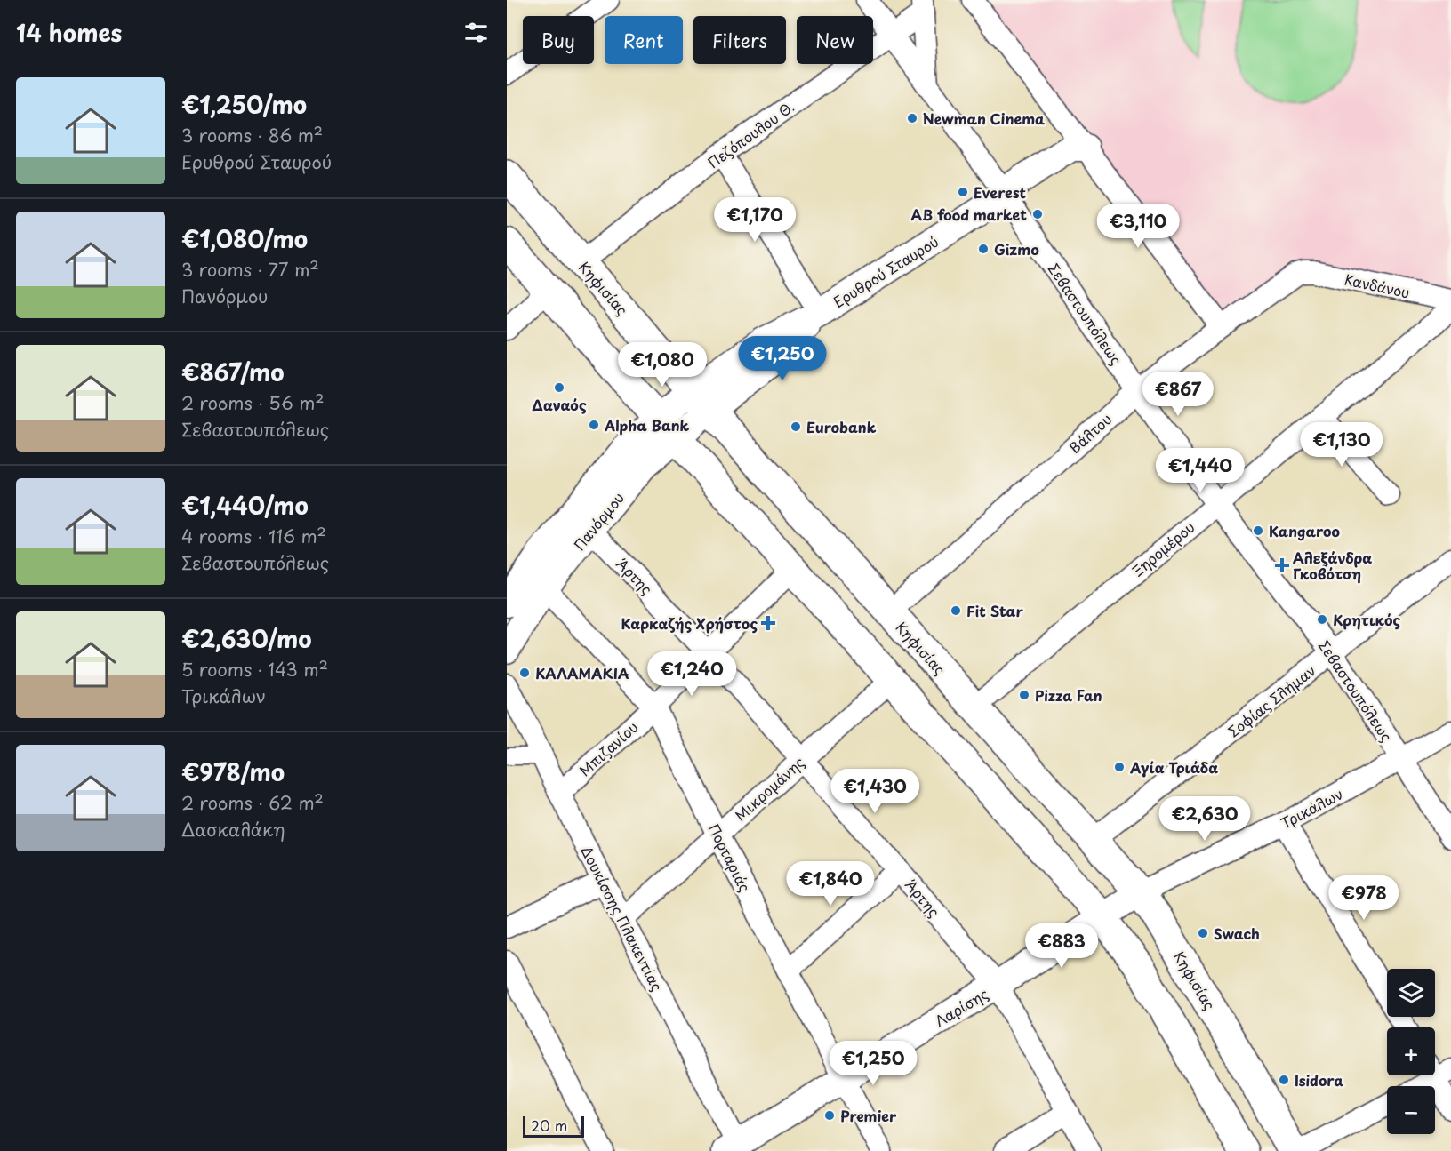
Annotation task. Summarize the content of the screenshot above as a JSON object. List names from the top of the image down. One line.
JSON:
{"streets":{"main road":["Κηφισίας"],"street":["Πεζόπουλου Θ.","Ερυθρού Σταυρού","Κανδάνου","Σεβαστουπόλεως","Βάλτου","Πανόρμου","Ξηρομέρου","Άρτης","Σοφίας Σλήμαν","Μπιζανίου","Μικρομάνης","Τρικάλων","Πορταριάς","Δουκίσσης Πλακεντίας","Λαρίσης"]},"crossings":[["Πεζόπουλου Θ.","Κηφισίας"],["Πεζόπουλου Θ.","Σεβαστουπόλεως"],["Ερυθρού Σταυρού","Κηφισίας"],["Ερυθρού Σταυρού","Σεβαστουπόλεως"],["Ερυθρού Σταυρού","Πανόρμου"],["Κανδάνου","Βάλτου"],["Κηφισίας","Βάλτου"],["Κηφισίας","Πανόρμου"],["Κηφισίας","Ξηρομέρου"],["Κηφισίας","Σοφίας Σλήμαν"],["Κηφισίας","Τρικάλων"],["Κηφισίας","Λαρίσης"],["Σεβαστουπόλεως","Βάλτου"],["Σεβαστουπόλεως","Ξηρομέρου"],["Σεβαστουπόλεως","Σοφίας Σλήμαν"],["Σεβαστουπόλεως","Τρικάλων"],["Πανόρμου","Άρτης"],["Πανόρμου","Πορταριάς"],["Άρτης","Μπιζανίου"],["Άρτης","Μικρομάνης"],["Άρτης","Λαρίσης"],["Μπιζανίου","Πορταριάς"],["Μπιζανίου","Δουκίσσης Πλακεντίας"],["Μικρομάνης","Πορταριάς"],["Μικρομάνης","Δουκίσσης Πλακεντίας"],["Τρικάλων","Λαρίσης"],["Πορταριάς","Λαρίσης"],["Δουκίσσης Πλακεντίας","Λαρίσης"]],"places":{"other":["Newman Cinema","Everest","AB food market","Gizmo","Δαναός","Alpha Bank","Eurobank","Kangaroo","Fit Star","Κρητικός","ΚΑΛΑΜΑΚΙΑ","Pizza Fan","Αγία Τριάδα","Swach","Isidora","Premier"],"health":["Αλεξάνδρα Γκοβότση","Καρκαζής Χρήστος"]},"scale_bar":"20 m","page":{"heading":"14 homes","chip":["Buy","Rent","Filters","New"],"list":[{"name":"€1,250/mo","note":"3 rooms · 86 m² · Ερυθρού Σταυρού"},{"name":"€1,080/mo","note":"3 rooms · 77 m² · Πανόρμου"},{"name":"€867/mo","note":"2 rooms · 56 m² · Σεβαστουπόλεως"},{"name":"€1,440/mo","note":"4 rooms · 116 m² · Σεβαστουπόλεως"},{"name":"€2,630/mo","note":"5 rooms · 143 m² · Τρικάλων"},{"name":"€978/mo","note":"2 rooms · 62 m² · Δασκαλάκη"}],"price":["€1,170","€3,110","€1,250","€1,080","€867","€1,130","€1,440","€1,240","€1,430","€2,630","€1,840","€978","€883","€1,250"],"map_buttons":["+","−"],"scale":"20 m"}}
